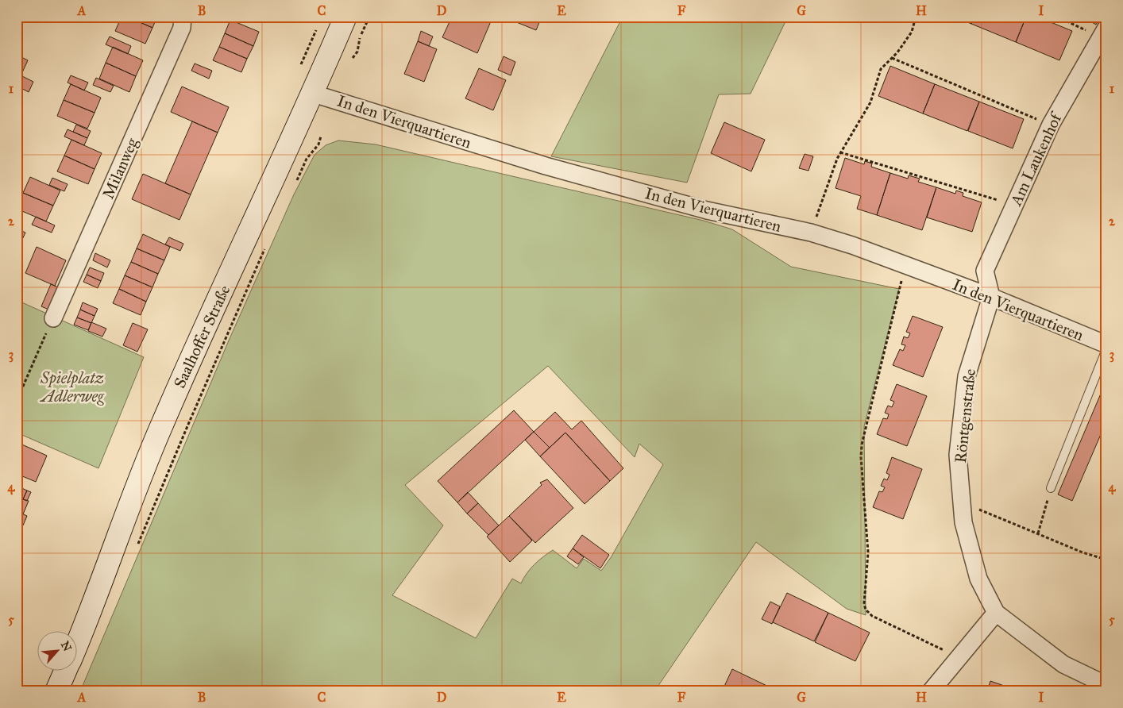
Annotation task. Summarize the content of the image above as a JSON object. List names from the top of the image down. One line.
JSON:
{"streets":{"main road":["Saalhoffer Straße"],"street":["In den Vierquartieren","Am Laukenhof","Milanweg","Röntgenstraße"]},"crossings":[["In den Vierquartieren","Am Laukenhof"],["In den Vierquartieren","Saalhoffer Straße"],["In den Vierquartieren","Röntgenstraße"],["Am Laukenhof","Röntgenstraße"]],"parks":["Spielplatz Adlerweg"],"north":"top right","grid":{"columns":["A","B","C","D","E","F","G","H","I"],"rows":["1","2","3","4","5"]}}
